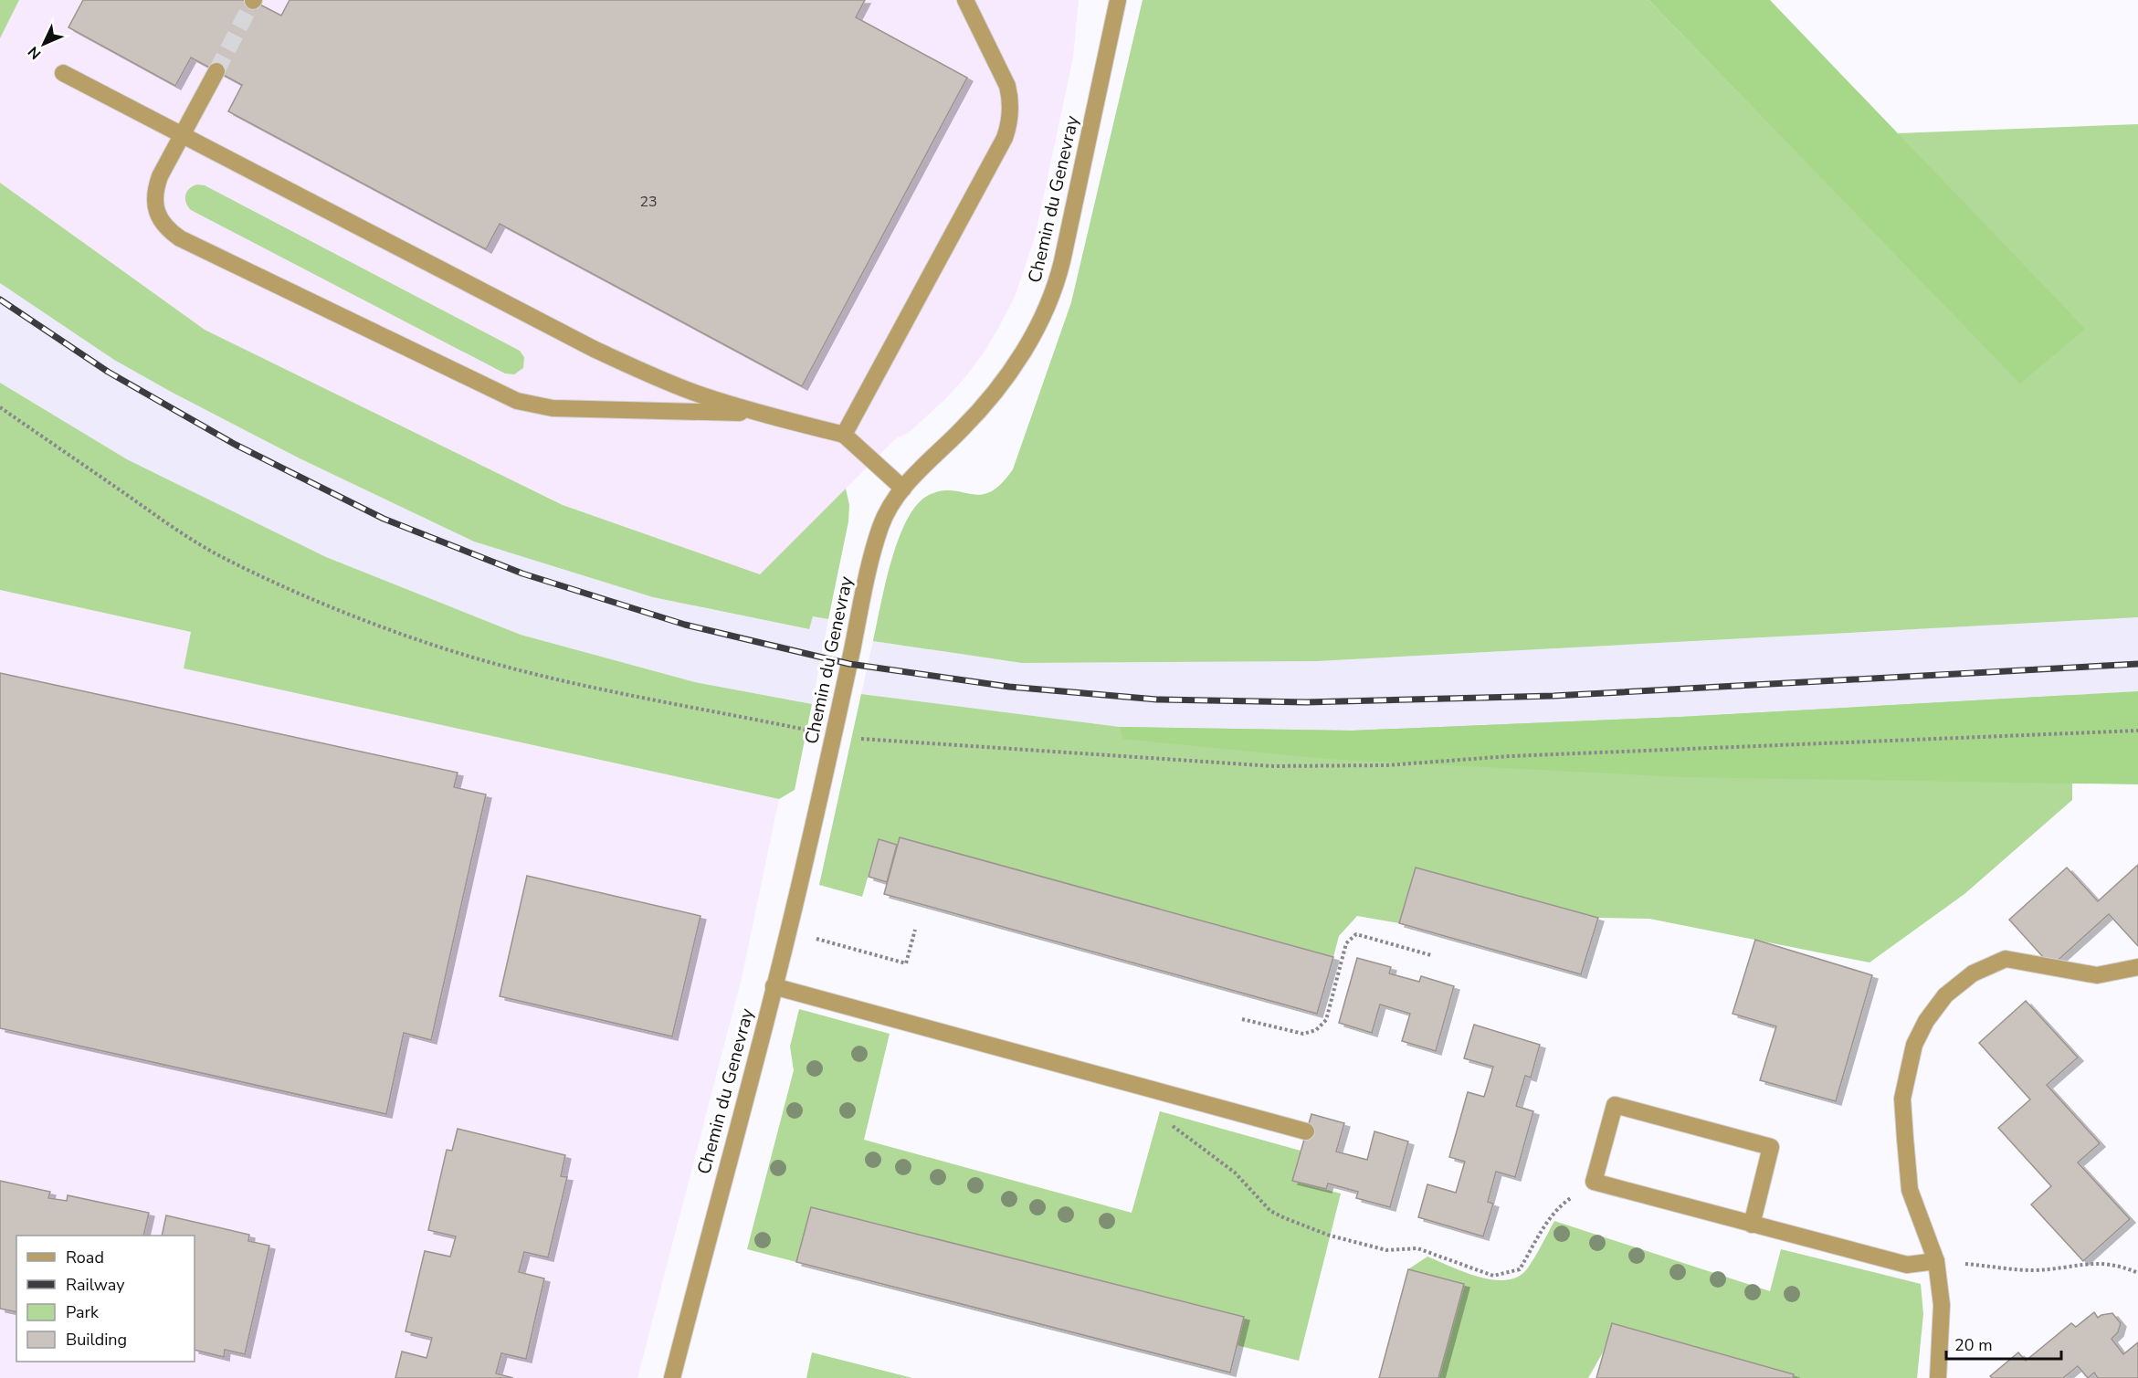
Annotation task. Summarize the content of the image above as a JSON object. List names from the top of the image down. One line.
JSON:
{"streets":{"street":["Chemin du Genevray"]},"house_numbers":["23"],"legend":["Road","Railway","Park","Building"],"scale_bar":"20 m","north":"bottom left"}
